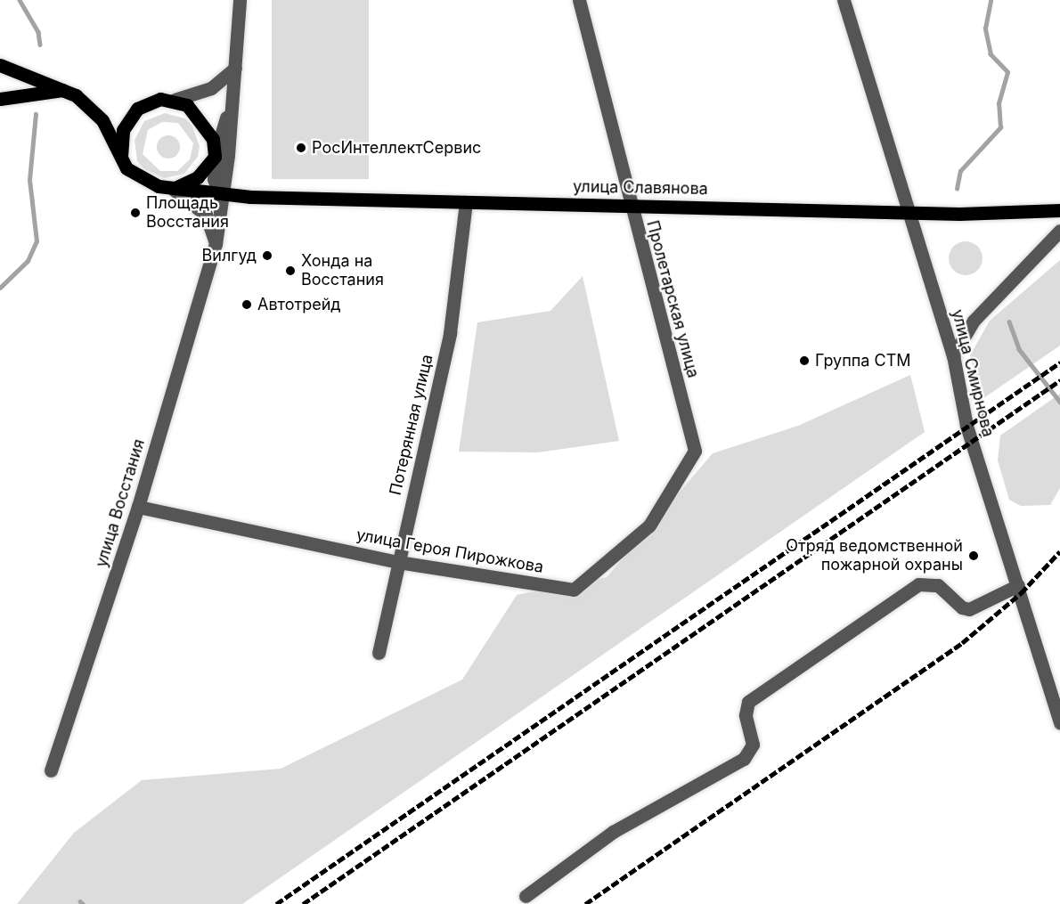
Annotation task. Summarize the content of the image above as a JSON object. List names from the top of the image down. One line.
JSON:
{"streets":{"main road":["улица Славянова"],"street":["Пролетарская улица","улица Смирнова","Потерянная улица","улица Восстания","улица Героя Пирожкова"]},"crossings":[["улица Славянова","Пролетарская улица"],["улица Славянова","улица Смирнова"],["улица Славянова","Потерянная улица"],["улица Славянова","улица Восстания"],["Пролетарская улица","улица Героя Пирожкова"],["Потерянная улица","улица Героя Пирожкова"],["улица Восстания","улица Героя Пирожкова"]],"places":["РосИнтеллектСервис","Площадь Восстания","Вилгуд","Хонда на Восстания","Автотрейд","Группа СТМ","Отряд ведомственной пожарной охраны"]}
